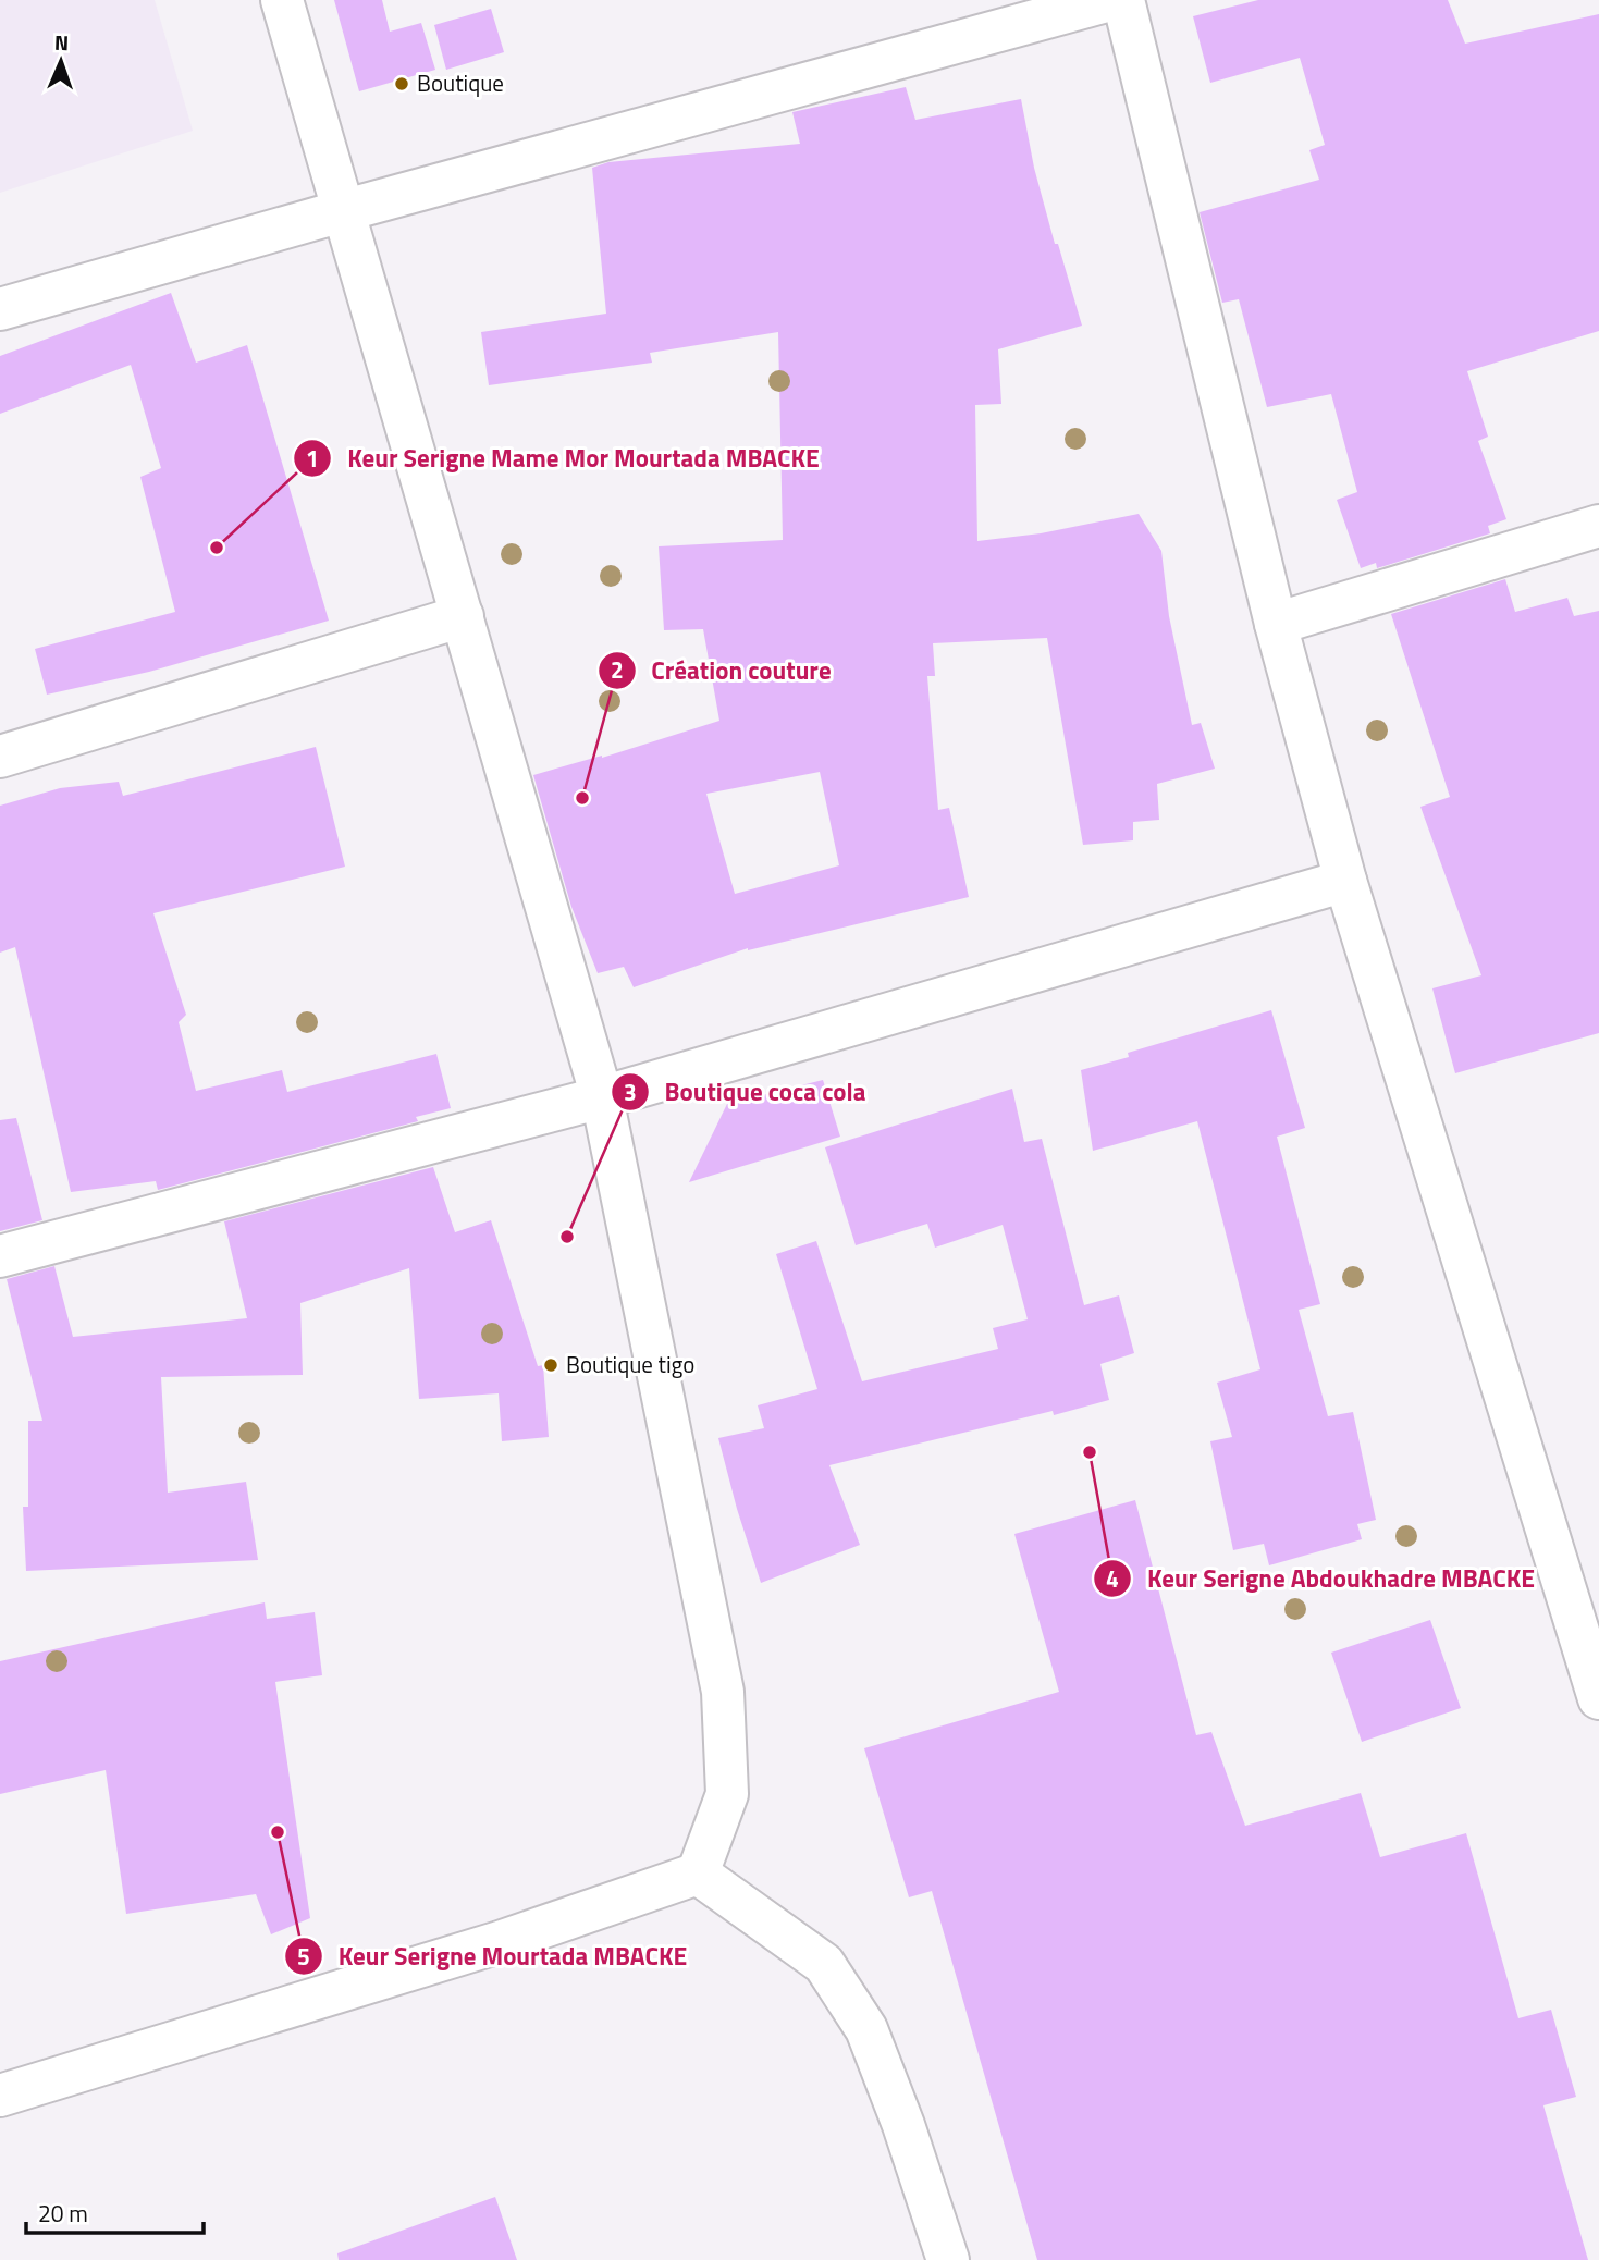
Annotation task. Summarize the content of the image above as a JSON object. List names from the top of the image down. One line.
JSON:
{"places":["Boutique","Keur Serigne Mame Mor Mourtada MBACKE","Création couture","Boutique coca cola","Boutique tigo","Keur Serigne Abdoukhadre MBACKE","Keur Serigne Mourtada MBACKE"],"scale_bar":"20 m","north":"top"}
